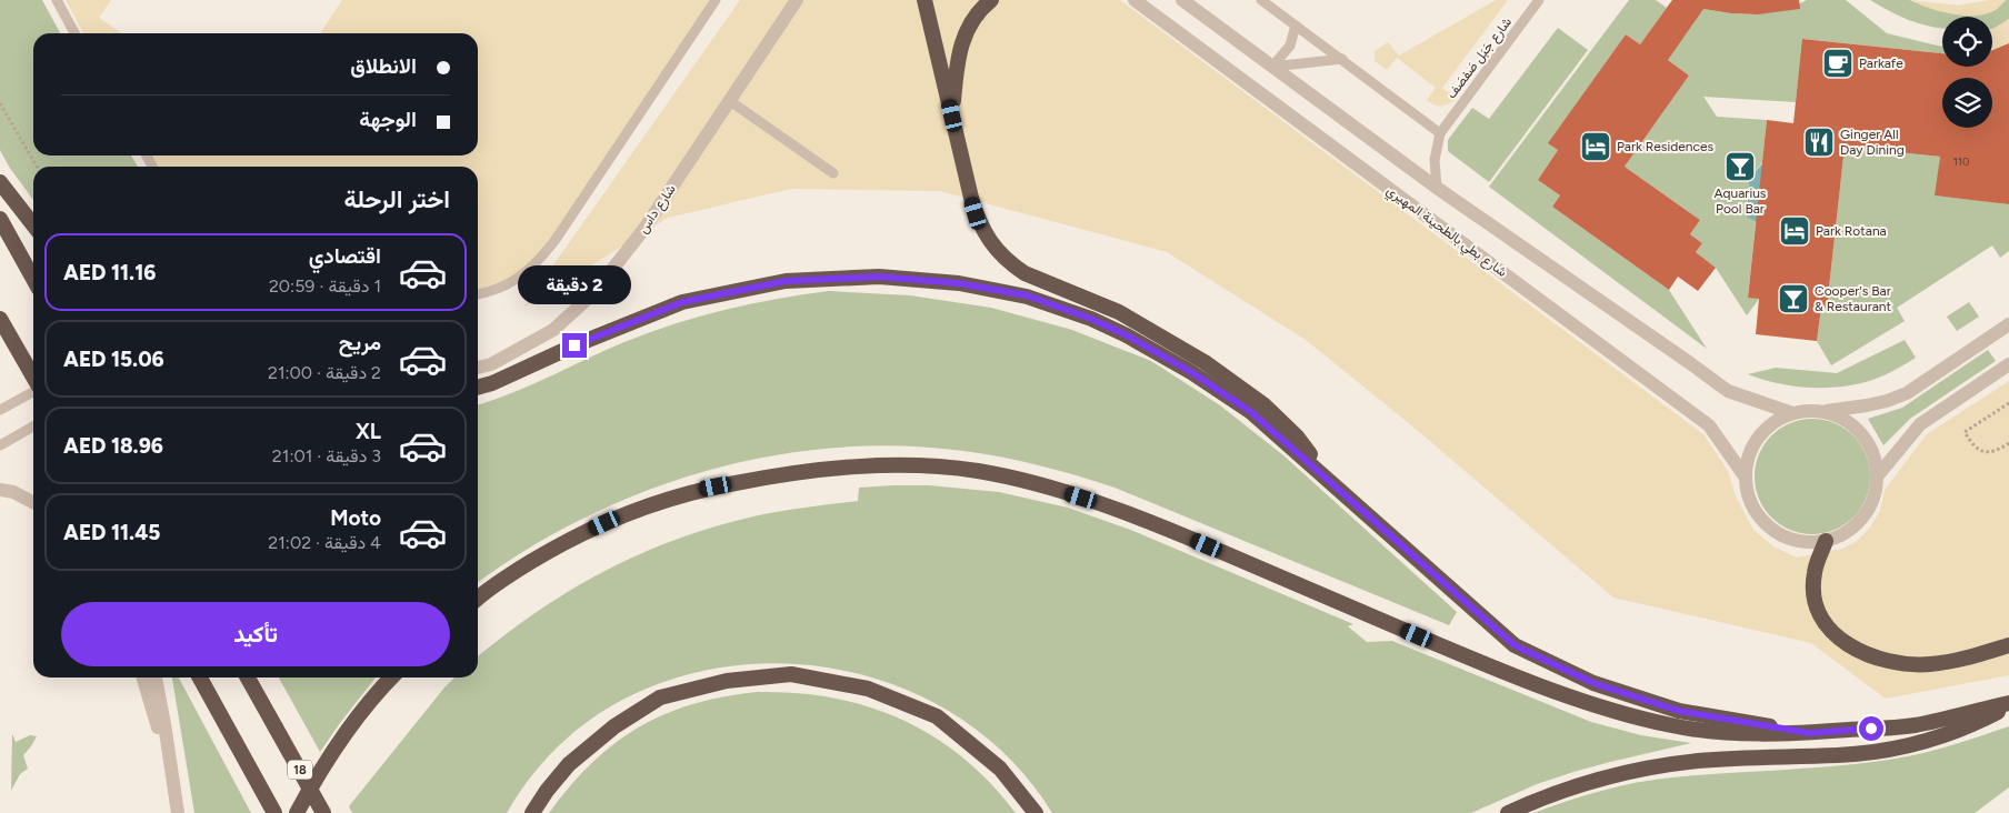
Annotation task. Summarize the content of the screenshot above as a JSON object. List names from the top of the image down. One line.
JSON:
{"streets":{"highway":["18"],"street":["شارع داس","شارع بطي بالطحينة المهيري"],"lane":["شارع جَبَل صَفصَف"]},"places":{"cafe":["Parkafe"],"restaurant":["Ginger All Day Dining"],"hotel":["Park Residences","Park Rotana"],"bar":["Aquarius Pool Bar","Cooper's Bar & Restaurant"]},"house_numbers":["110"],"page":{"banner":["الانطلاق","الوجهة"],"heading":"اختر الرحلة","list":[{"name":"اقتصادي","note":"1 دقيقة · 20:59","value":"AED 11.16"},{"name":"مريح","note":"2 دقيقة · 21:00","value":"AED 15.06"},{"name":"XL","note":"3 دقيقة · 21:01","value":"AED 18.96"},{"name":"Moto","note":"4 دقيقة · 21:02","value":"AED 11.45"}],"bubble":"2 دقيقة","buttons":"تأكيد"}}
